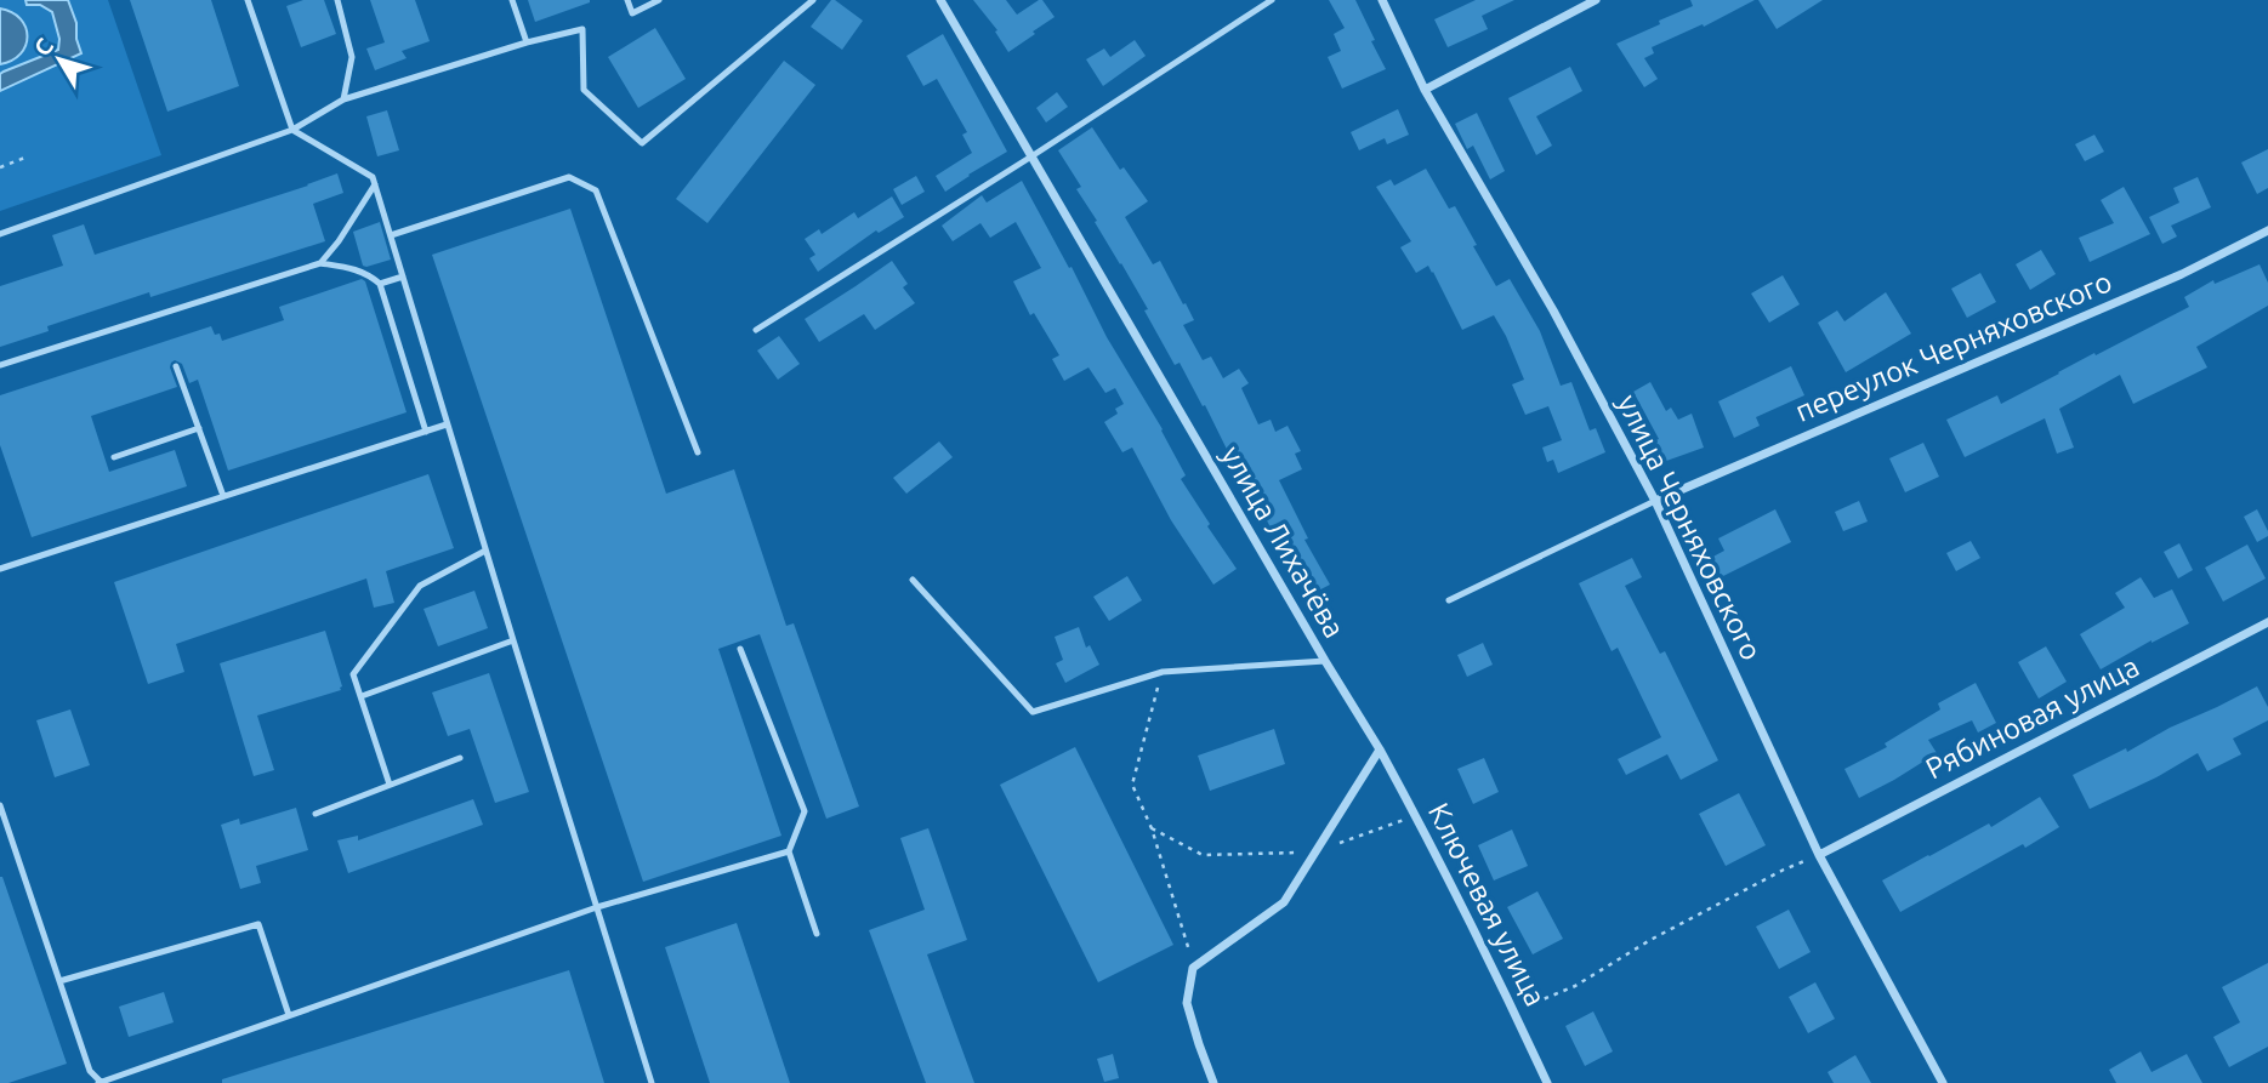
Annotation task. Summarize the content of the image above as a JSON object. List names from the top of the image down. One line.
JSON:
{"streets":{"street":["переулок Черняховского","улица Черняховского","улица Лихачёва","Рябиновая улица","Ключевая улица"]},"crossings":[["переулок Черняховского","улица Черняховского"],["улица Черняховского","Рябиновая улица"],["улица Лихачёва","Ключевая улица"]],"north":"top left"}
